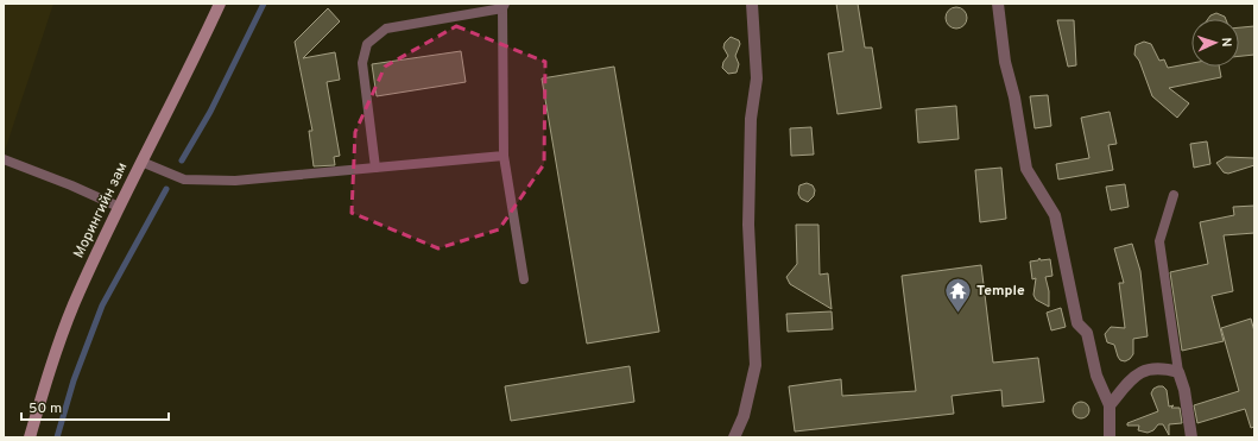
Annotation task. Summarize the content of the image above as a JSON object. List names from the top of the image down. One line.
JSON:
{"streets":{"main road":["Морингийн зам"]},"places":{"temple":["Temple"]},"scale_bar":"50 m","north":"right"}
